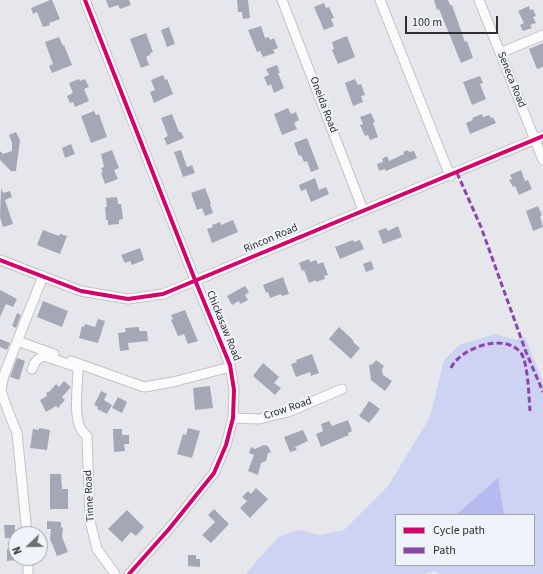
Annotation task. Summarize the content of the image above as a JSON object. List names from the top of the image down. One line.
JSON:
{"streets":{"street":["Seneca Road","Oneida Road","Rincon Road","Chickasaw Road","Crow Road","Tinne Road"]},"crossings":[["Seneca Road","Rincon Road"],["Oneida Road","Rincon Road"],["Rincon Road","Chickasaw Road"],["Chickasaw Road","Crow Road"]],"legend":["Cycle path","Path"],"scale_bar":"100 m","north":"left"}
